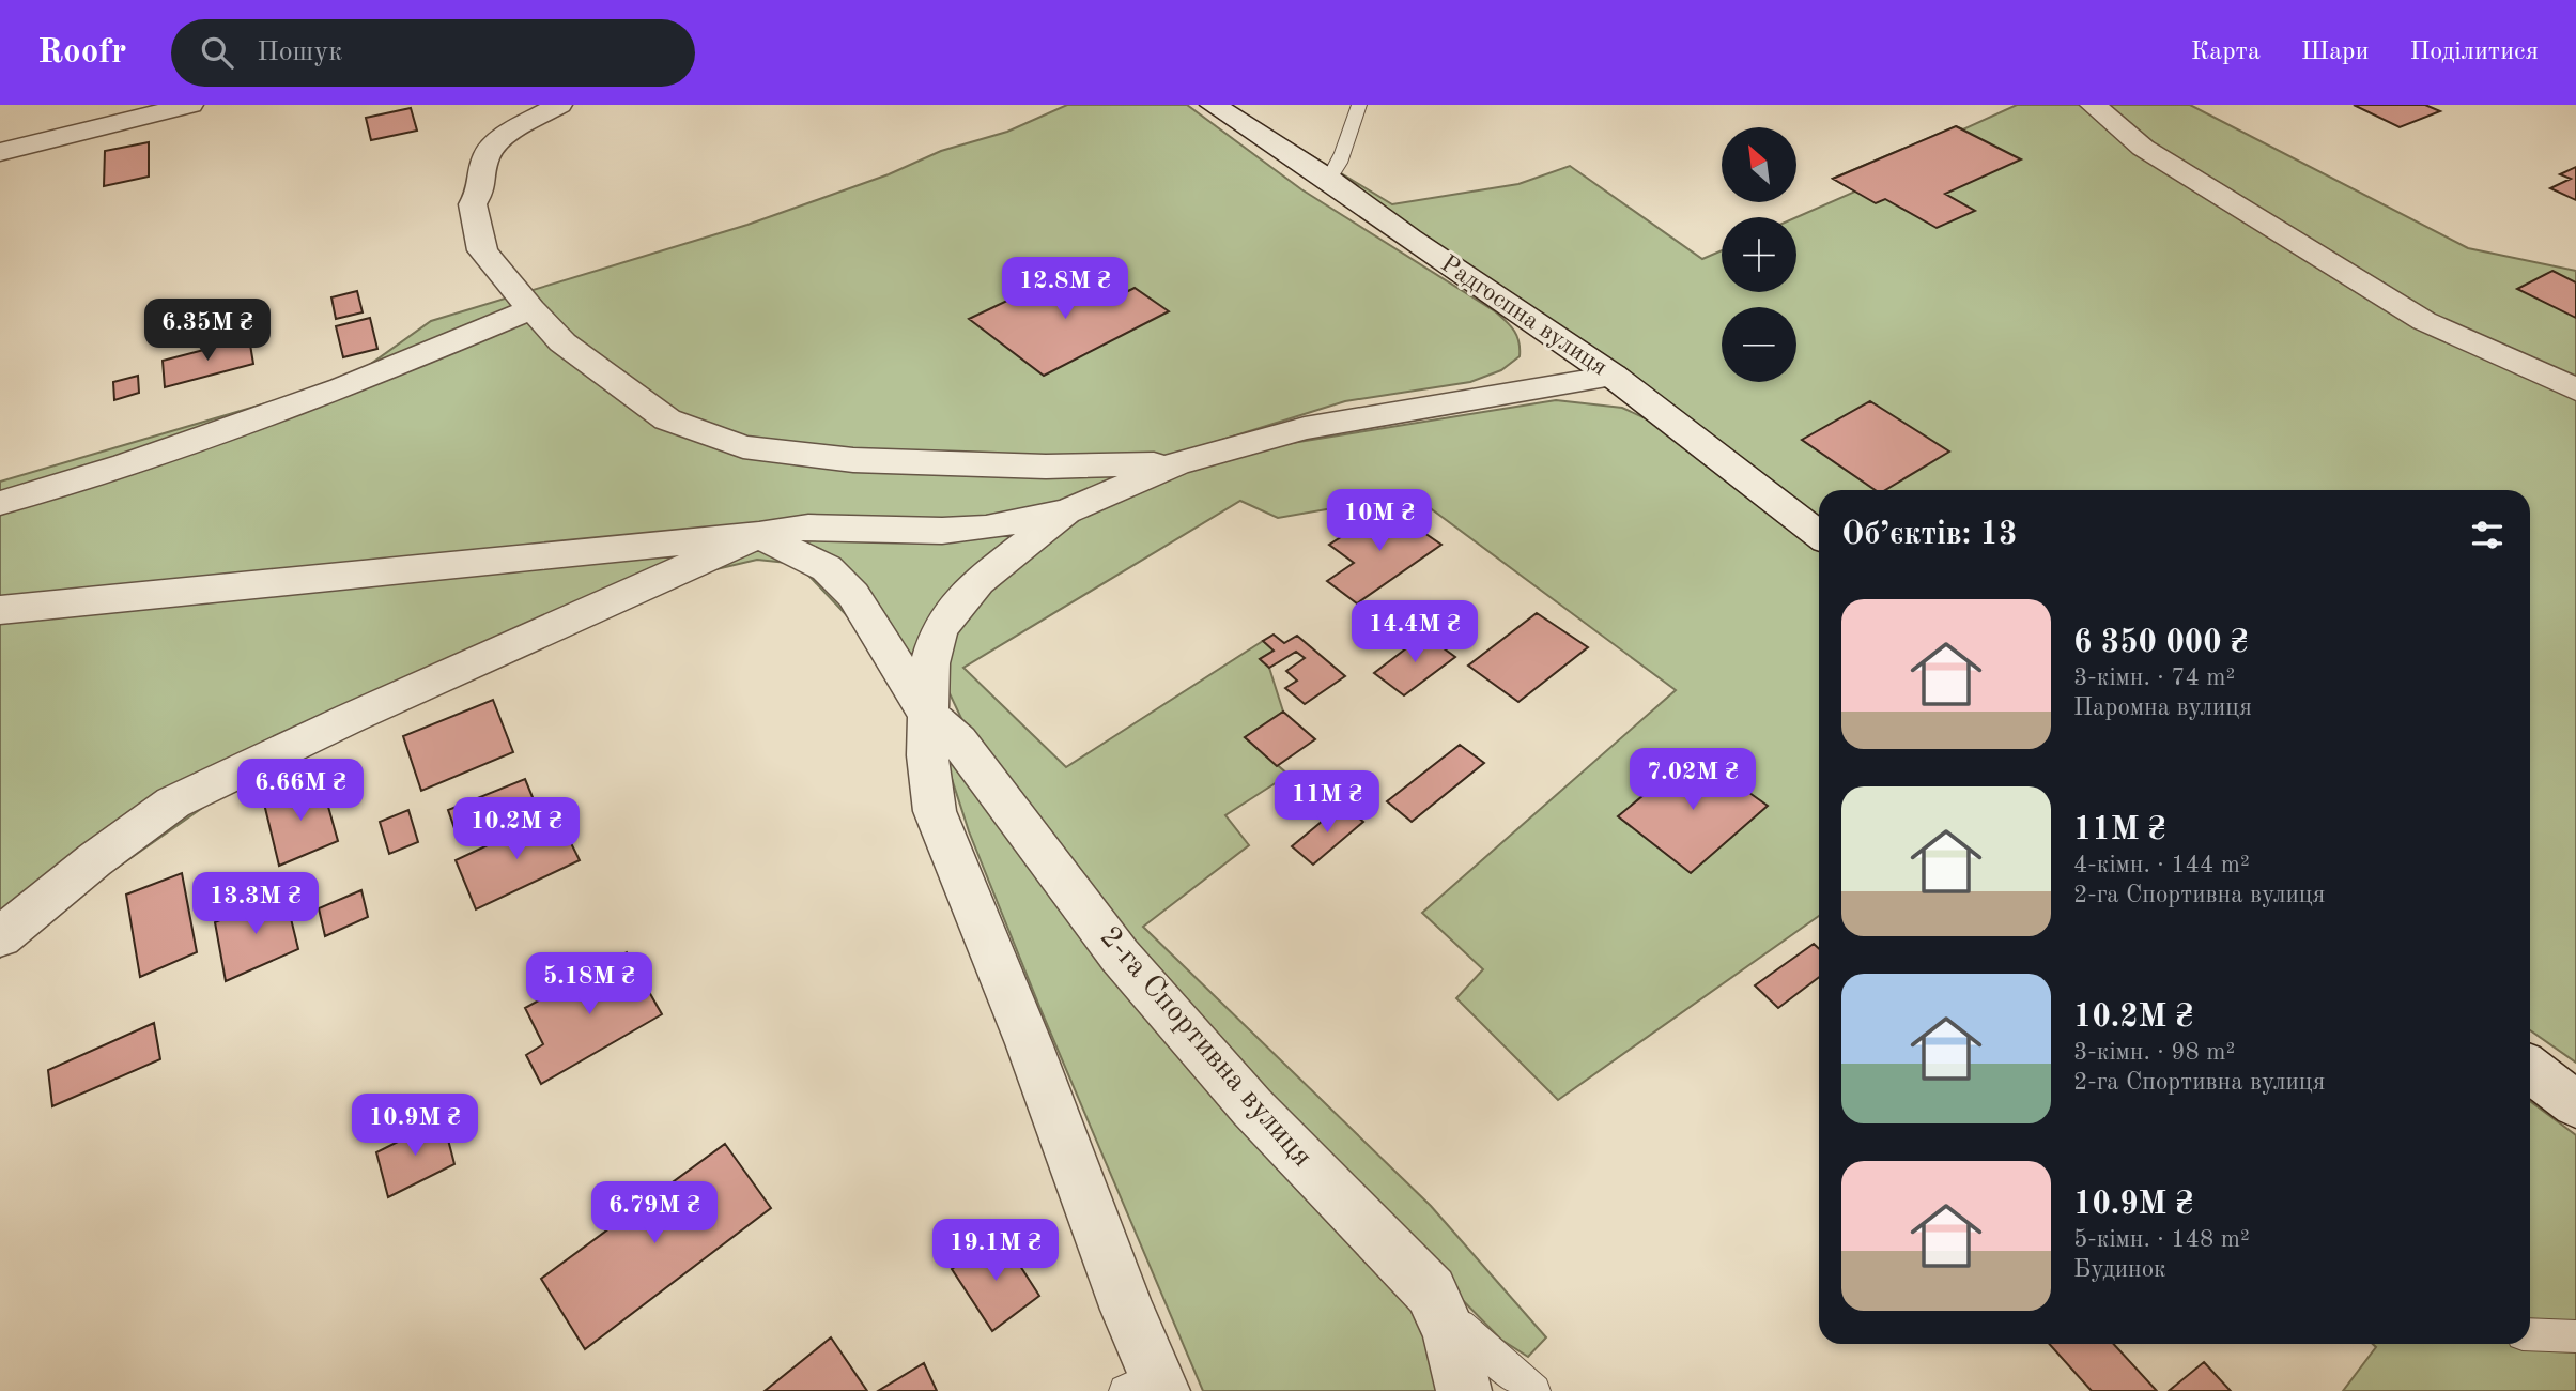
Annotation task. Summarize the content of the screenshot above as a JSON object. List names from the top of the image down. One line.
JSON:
{"streets":{"street":["Радгоспна вулиця","2-га Спортивна вулиця"]},"north":"top left","page":{"header":"Roofr","search":"Пошук","nav":["Карта","Шари","Поділитися"],"map_buttons":["+","−"],"price":["12.8M ₴","6.35M ₴","10M ₴","14.4M ₴","7.02M ₴","6.66M ₴","11M ₴","10.2M ₴","13.3M ₴","5.18M ₴","10.9M ₴","6.79M ₴","19.1M ₴"],"heading":"Об’єктів: 13","list":[{"name":"6 350 000 ₴","note":"3-кімн. · 74 m² · Паромна вулиця"},{"name":"11M ₴","note":"4-кімн. · 144 m² · 2-га Спортивна вулиця"},{"name":"10.2M ₴","note":"3-кімн. · 98 m² · 2-га Спортивна вулиця"},{"name":"10.9M ₴","note":"5-кімн. · 148 m² · Будинок"}]}}
